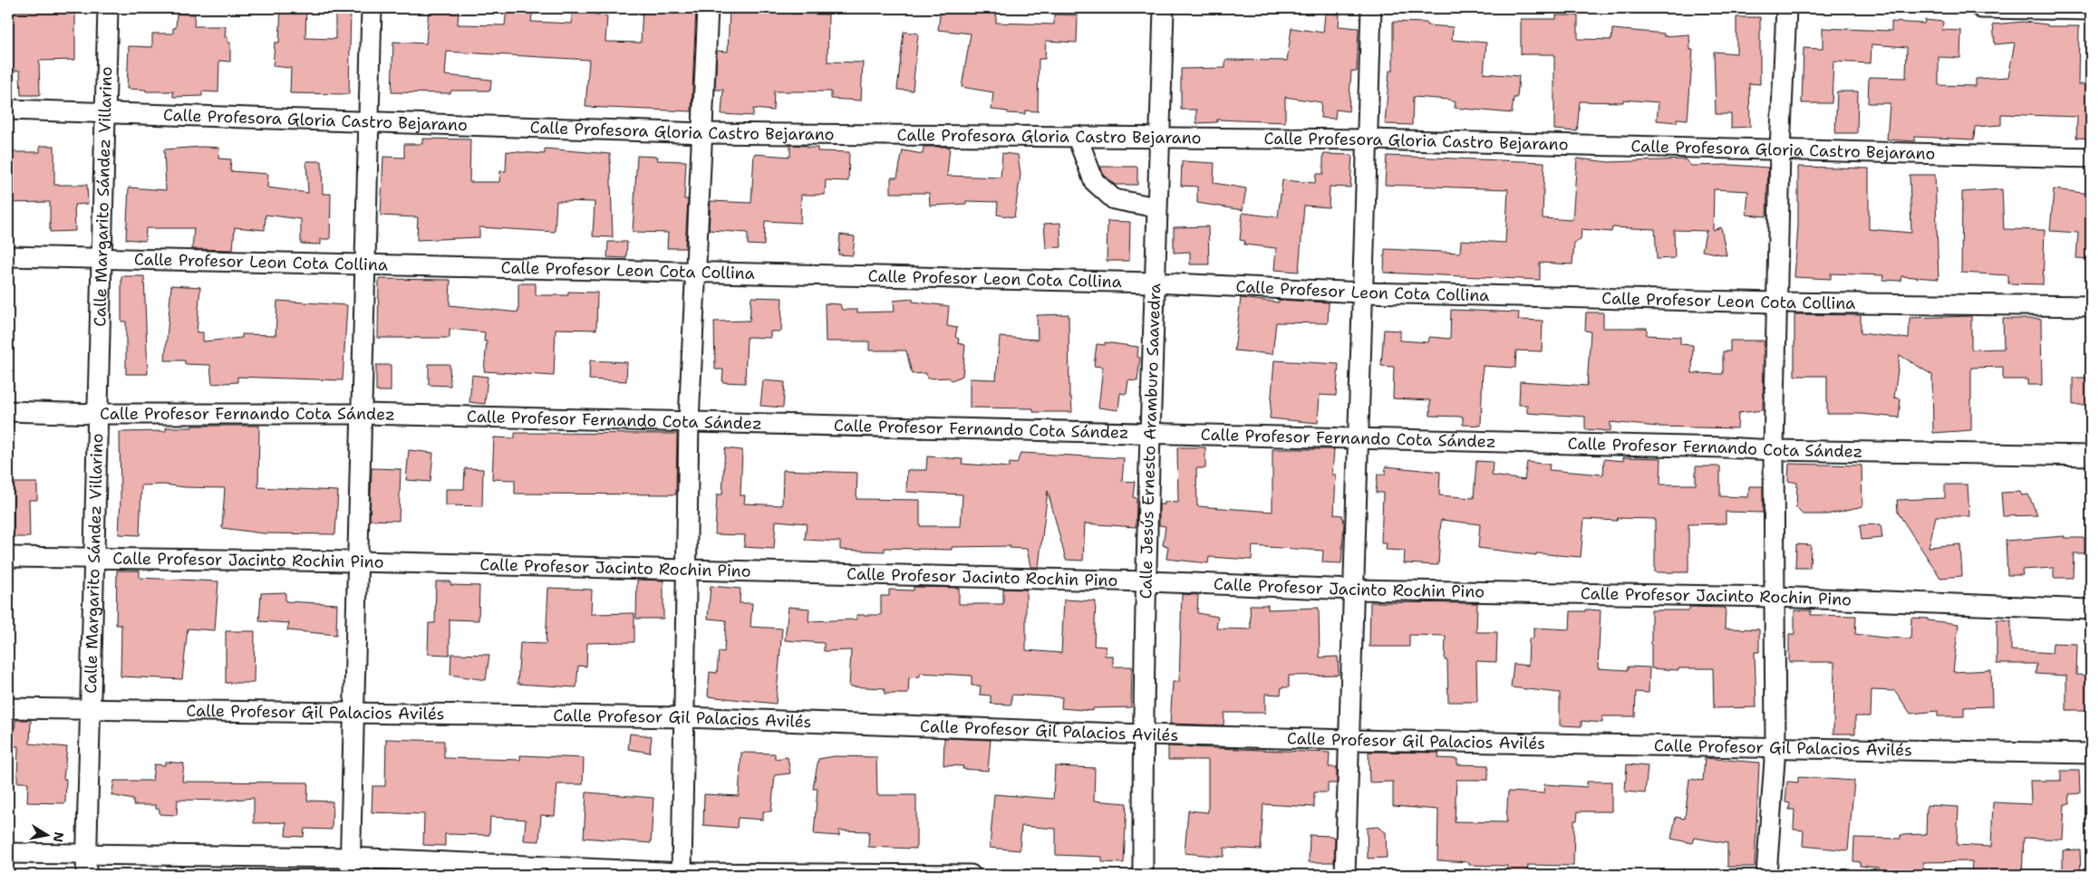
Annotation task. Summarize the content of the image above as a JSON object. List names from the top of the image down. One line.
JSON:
{"streets":{"street":["Calle Profesora Gloria Castro Bejarano","Calle Margarito Sández Villarino","Calle Profesor Leon Cota Collina","Calle Profesor Fernando Cota Sández","Calle Jesús Ernesto Aramburo Saavedra","Calle Profesor Jacinto Rochin Pino","Calle Profesor Gil Palacios Avilés"]},"crossings":[["Calle Profesora Gloria Castro Bejarano","Calle Margarito Sández Villarino"],["Calle Profesora Gloria Castro Bejarano","Calle Jesús Ernesto Aramburo Saavedra"],["Calle Margarito Sández Villarino","Calle Profesor Leon Cota Collina"],["Calle Margarito Sández Villarino","Calle Profesor Fernando Cota Sández"],["Calle Margarito Sández Villarino","Calle Profesor Jacinto Rochin Pino"],["Calle Margarito Sández Villarino","Calle Profesor Gil Palacios Avilés"],["Calle Profesor Leon Cota Collina","Calle Jesús Ernesto Aramburo Saavedra"],["Calle Profesor Fernando Cota Sández","Calle Jesús Ernesto Aramburo Saavedra"],["Calle Jesús Ernesto Aramburo Saavedra","Calle Profesor Jacinto Rochin Pino"],["Calle Jesús Ernesto Aramburo Saavedra","Calle Profesor Gil Palacios Avilés"]],"north":"right"}
